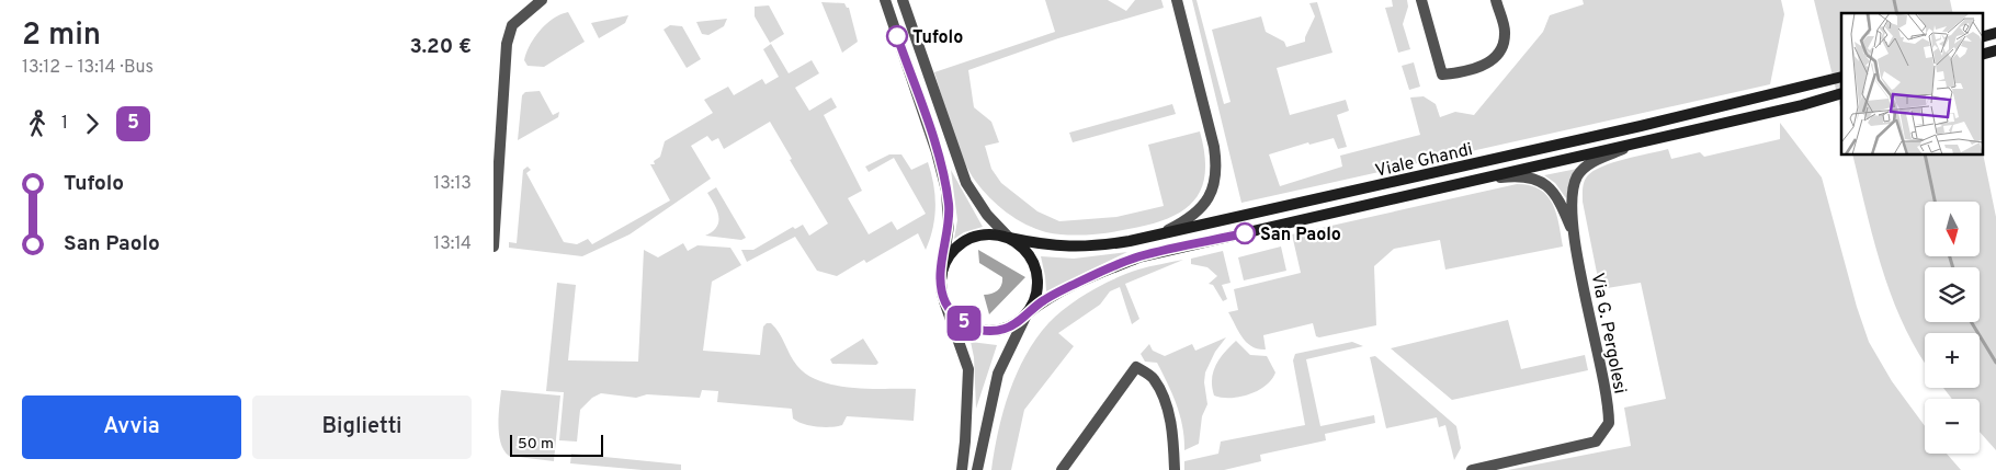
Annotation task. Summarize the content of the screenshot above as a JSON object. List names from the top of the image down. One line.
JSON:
{"streets":{"main road":["Viale Ghandi"],"street":["Via G. Pergolesi"]},"places":["Tufolo","San Paolo"],"lines":["bus line 5"],"scale_bar":"50 m","north":"bottom","page":{"heading":["2 min","13:12 – 13:14 · Bus","3.20 €"],"on_map":"5","legs":["1","5"],"list":[{"name":"Tufolo","value":"13:13"},{"name":"San Paolo","value":"13:14"}],"map_buttons":["+","−"],"buttons":["Avvia","Biglietti"],"scale":"50 m"}}
